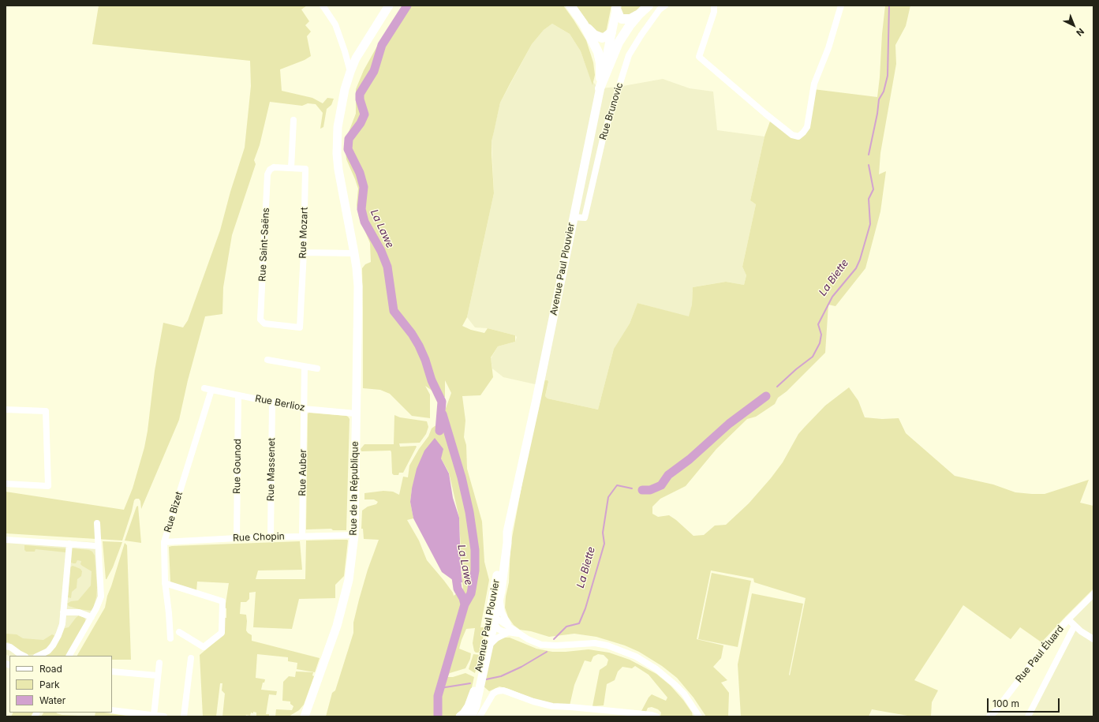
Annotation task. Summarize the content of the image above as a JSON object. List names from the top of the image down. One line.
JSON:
{"streets":{"main road":["Avenue Paul Plouvier","Rue de la République"],"street":["Rue Brunovic","Rue Mozart","Rue Saint-Saëns","Rue Berlioz","Rue Gounod","Rue Massenet","Rue Auber","Rue Bizet","Rue Chopin","Rue Paul Éluard"]},"crossings":[["Rue Brunovic","Avenue Paul Plouvier"],["Rue Mozart","Rue Saint-Saëns"],["Rue Berlioz","Rue Gounod"],["Rue Berlioz","Rue Massenet"],["Rue Berlioz","Rue Auber"],["Rue Berlioz","Rue de la République"],["Rue Berlioz","Rue Bizet"],["Rue Gounod","Rue Chopin"],["Rue Massenet","Rue Chopin"],["Rue Auber","Rue Chopin"],["Rue de la République","Rue Chopin"],["Rue Bizet","Rue Chopin"]],"water":["La Lawe","La Biette"],"legend":["Road","Park","Water"],"scale_bar":"100 m","north":"bottom right"}
